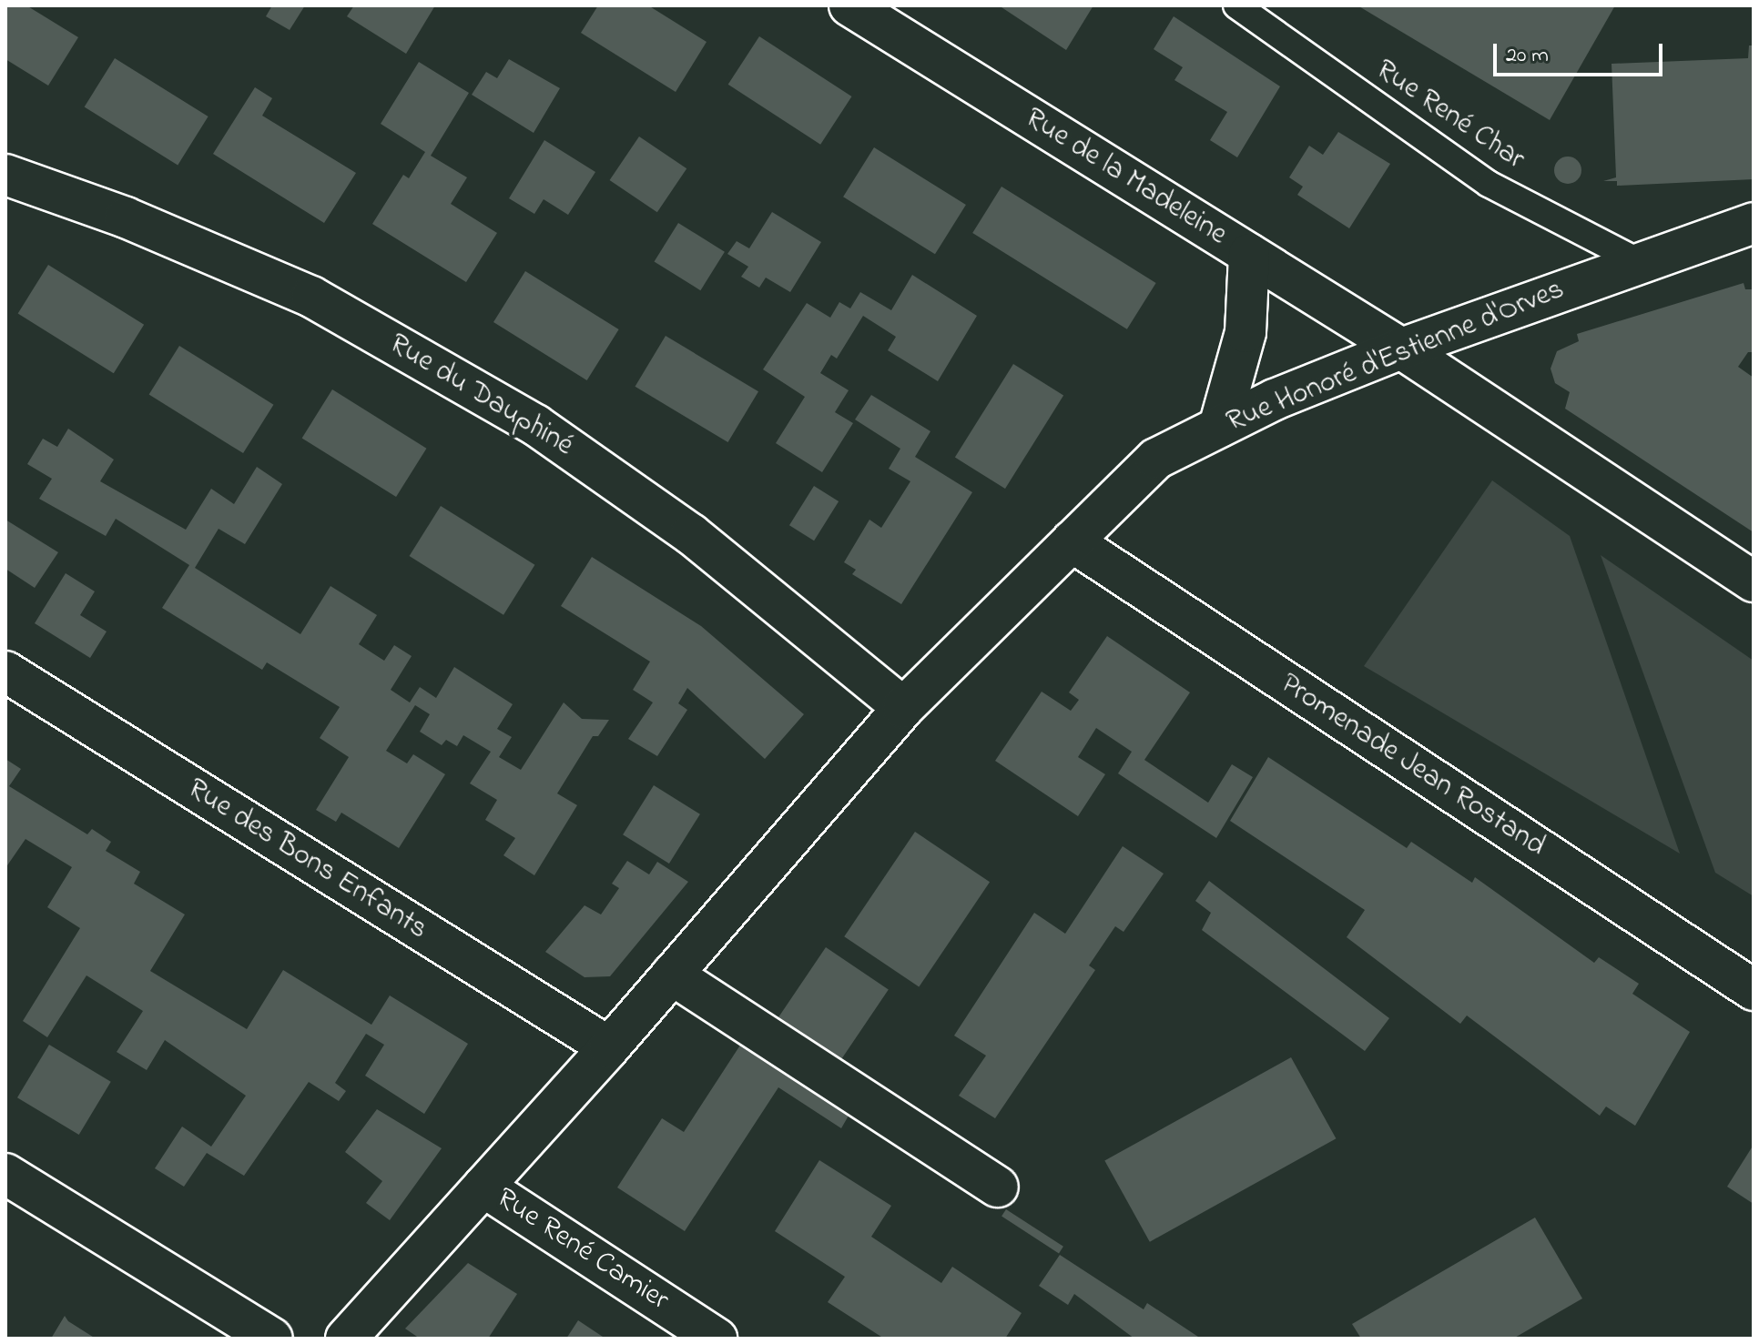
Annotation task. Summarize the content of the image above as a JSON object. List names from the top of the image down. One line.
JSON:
{"streets":{"street":["Rue de la Madeleine","Rue Honoré d'Estienne d'Orves","Rue du Dauphiné","Promenade Jean Rostand","Rue des Bons Enfants","Rue René Camier"],"lane":["Rue René Char"]},"crossings":[["Rue René Char","Rue Honoré d'Estienne d'Orves"],["Rue de la Madeleine","Rue Honoré d'Estienne d'Orves"],["Rue Honoré d'Estienne d'Orves","Rue du Dauphiné"],["Rue Honoré d'Estienne d'Orves","Promenade Jean Rostand"],["Rue Honoré d'Estienne d'Orves","Rue des Bons Enfants"],["Rue Honoré d'Estienne d'Orves","Rue René Camier"]],"scale_bar":"20 m"}
